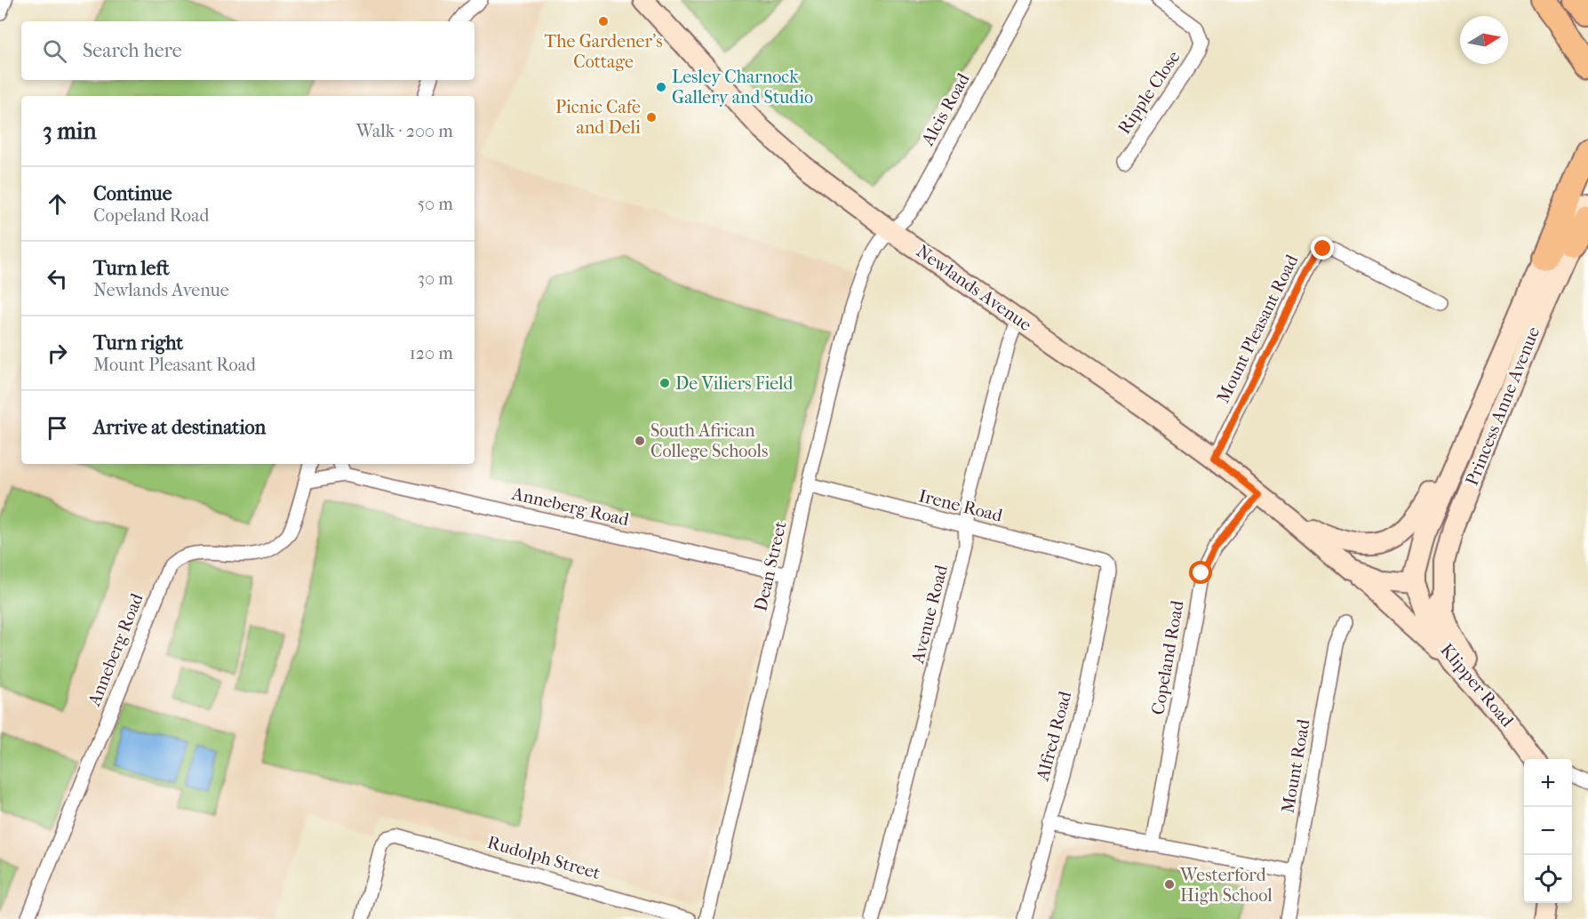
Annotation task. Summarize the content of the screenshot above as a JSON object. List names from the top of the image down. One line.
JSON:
{"streets":{"main road":["Newlands Avenue","Princess Anne Avenue","Klipper Road"],"street":["Ripple Close","Alcis Road","Mount Pleasant Road","Irene Road","Anneberg Road","Dean Street","Avenue Road","Copeland Road","Alfred Road","Mount Road","Rudolph Street"]},"crossings":[["Alcis Road","Newlands Avenue"],["Alcis Road","Dean Street"],["Newlands Avenue","Mount Pleasant Road"],["Newlands Avenue","Princess Anne Avenue"],["Newlands Avenue","Dean Street"],["Newlands Avenue","Avenue Road"],["Newlands Avenue","Copeland Road"],["Newlands Avenue","Klipper Road"],["Princess Anne Avenue","Klipper Road"],["Irene Road","Dean Street"],["Irene Road","Avenue Road"],["Irene Road","Alfred Road"],["Anneberg Road","Dean Street"]],"places":["The Gardener's Cottage","Lesley Charnock Gallery and Studio","Picnic Cafe and Deli","De Viliers Field","South African College Schools","Westerford High School"],"north":"right","page":{"search":"Search here","heading":["3 min","Walk · 200 m"],"list":[["Continue","Copeland Road","50 m"],["Turn left","Newlands Avenue","30 m"],["Turn right","Mount Pleasant Road","120 m"],"Arrive at destination"],"map_buttons":["+","−"]}}
